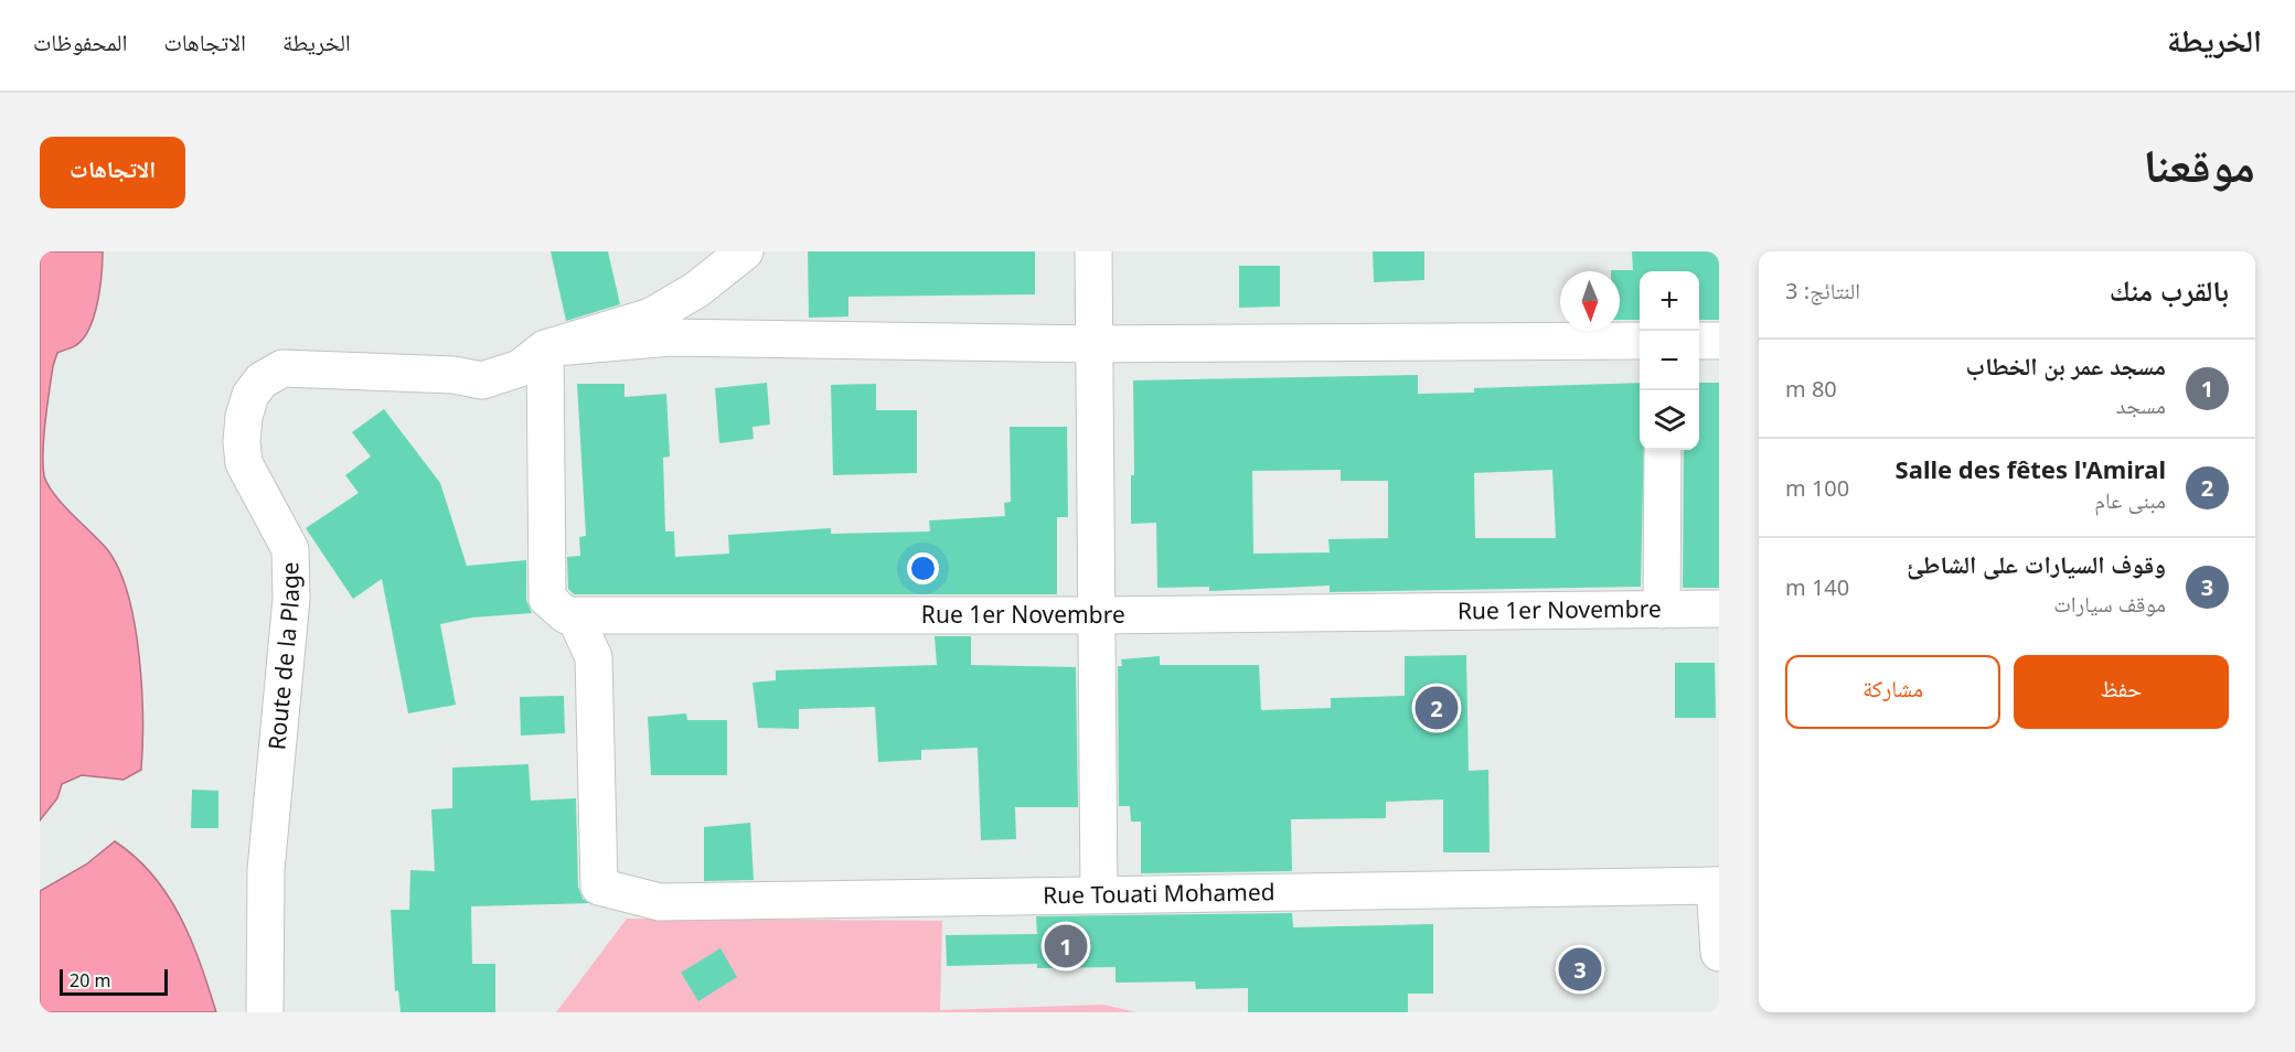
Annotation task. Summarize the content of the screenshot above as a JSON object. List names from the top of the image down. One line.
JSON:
{"streets":{"street":["Rue 1er Novembre","Route de la Plage","Rue Touati Mohamed"]},"crossings":[["Rue 1er Novembre","Rue Touati Mohamed"]],"scale_bar":"20 m","north":"bottom","page":{"header":"الخريطة","nav":["الخريطة","الاتجاهات","المحفوظات"],"title":"موقعنا","buttons":["الاتجاهات",["حفظ","مشاركة"]],"heading":["بالقرب منك","النتائج: 3"],"map_buttons":["+","−"],"list":[{"mark":"1","name":"مسجد عمر بن الخطاب","note":"مسجد","value":"80 m"},{"mark":"2","name":"Salle des fêtes l'Amiral","note":"مبنى عام","value":"100 m"},{"mark":"3","name":"وقوف السيارات على الشاطئ","note":"موقف سيارات","value":"140 m"}],"pins":["2","1","3"],"scale":"20 m"}}
